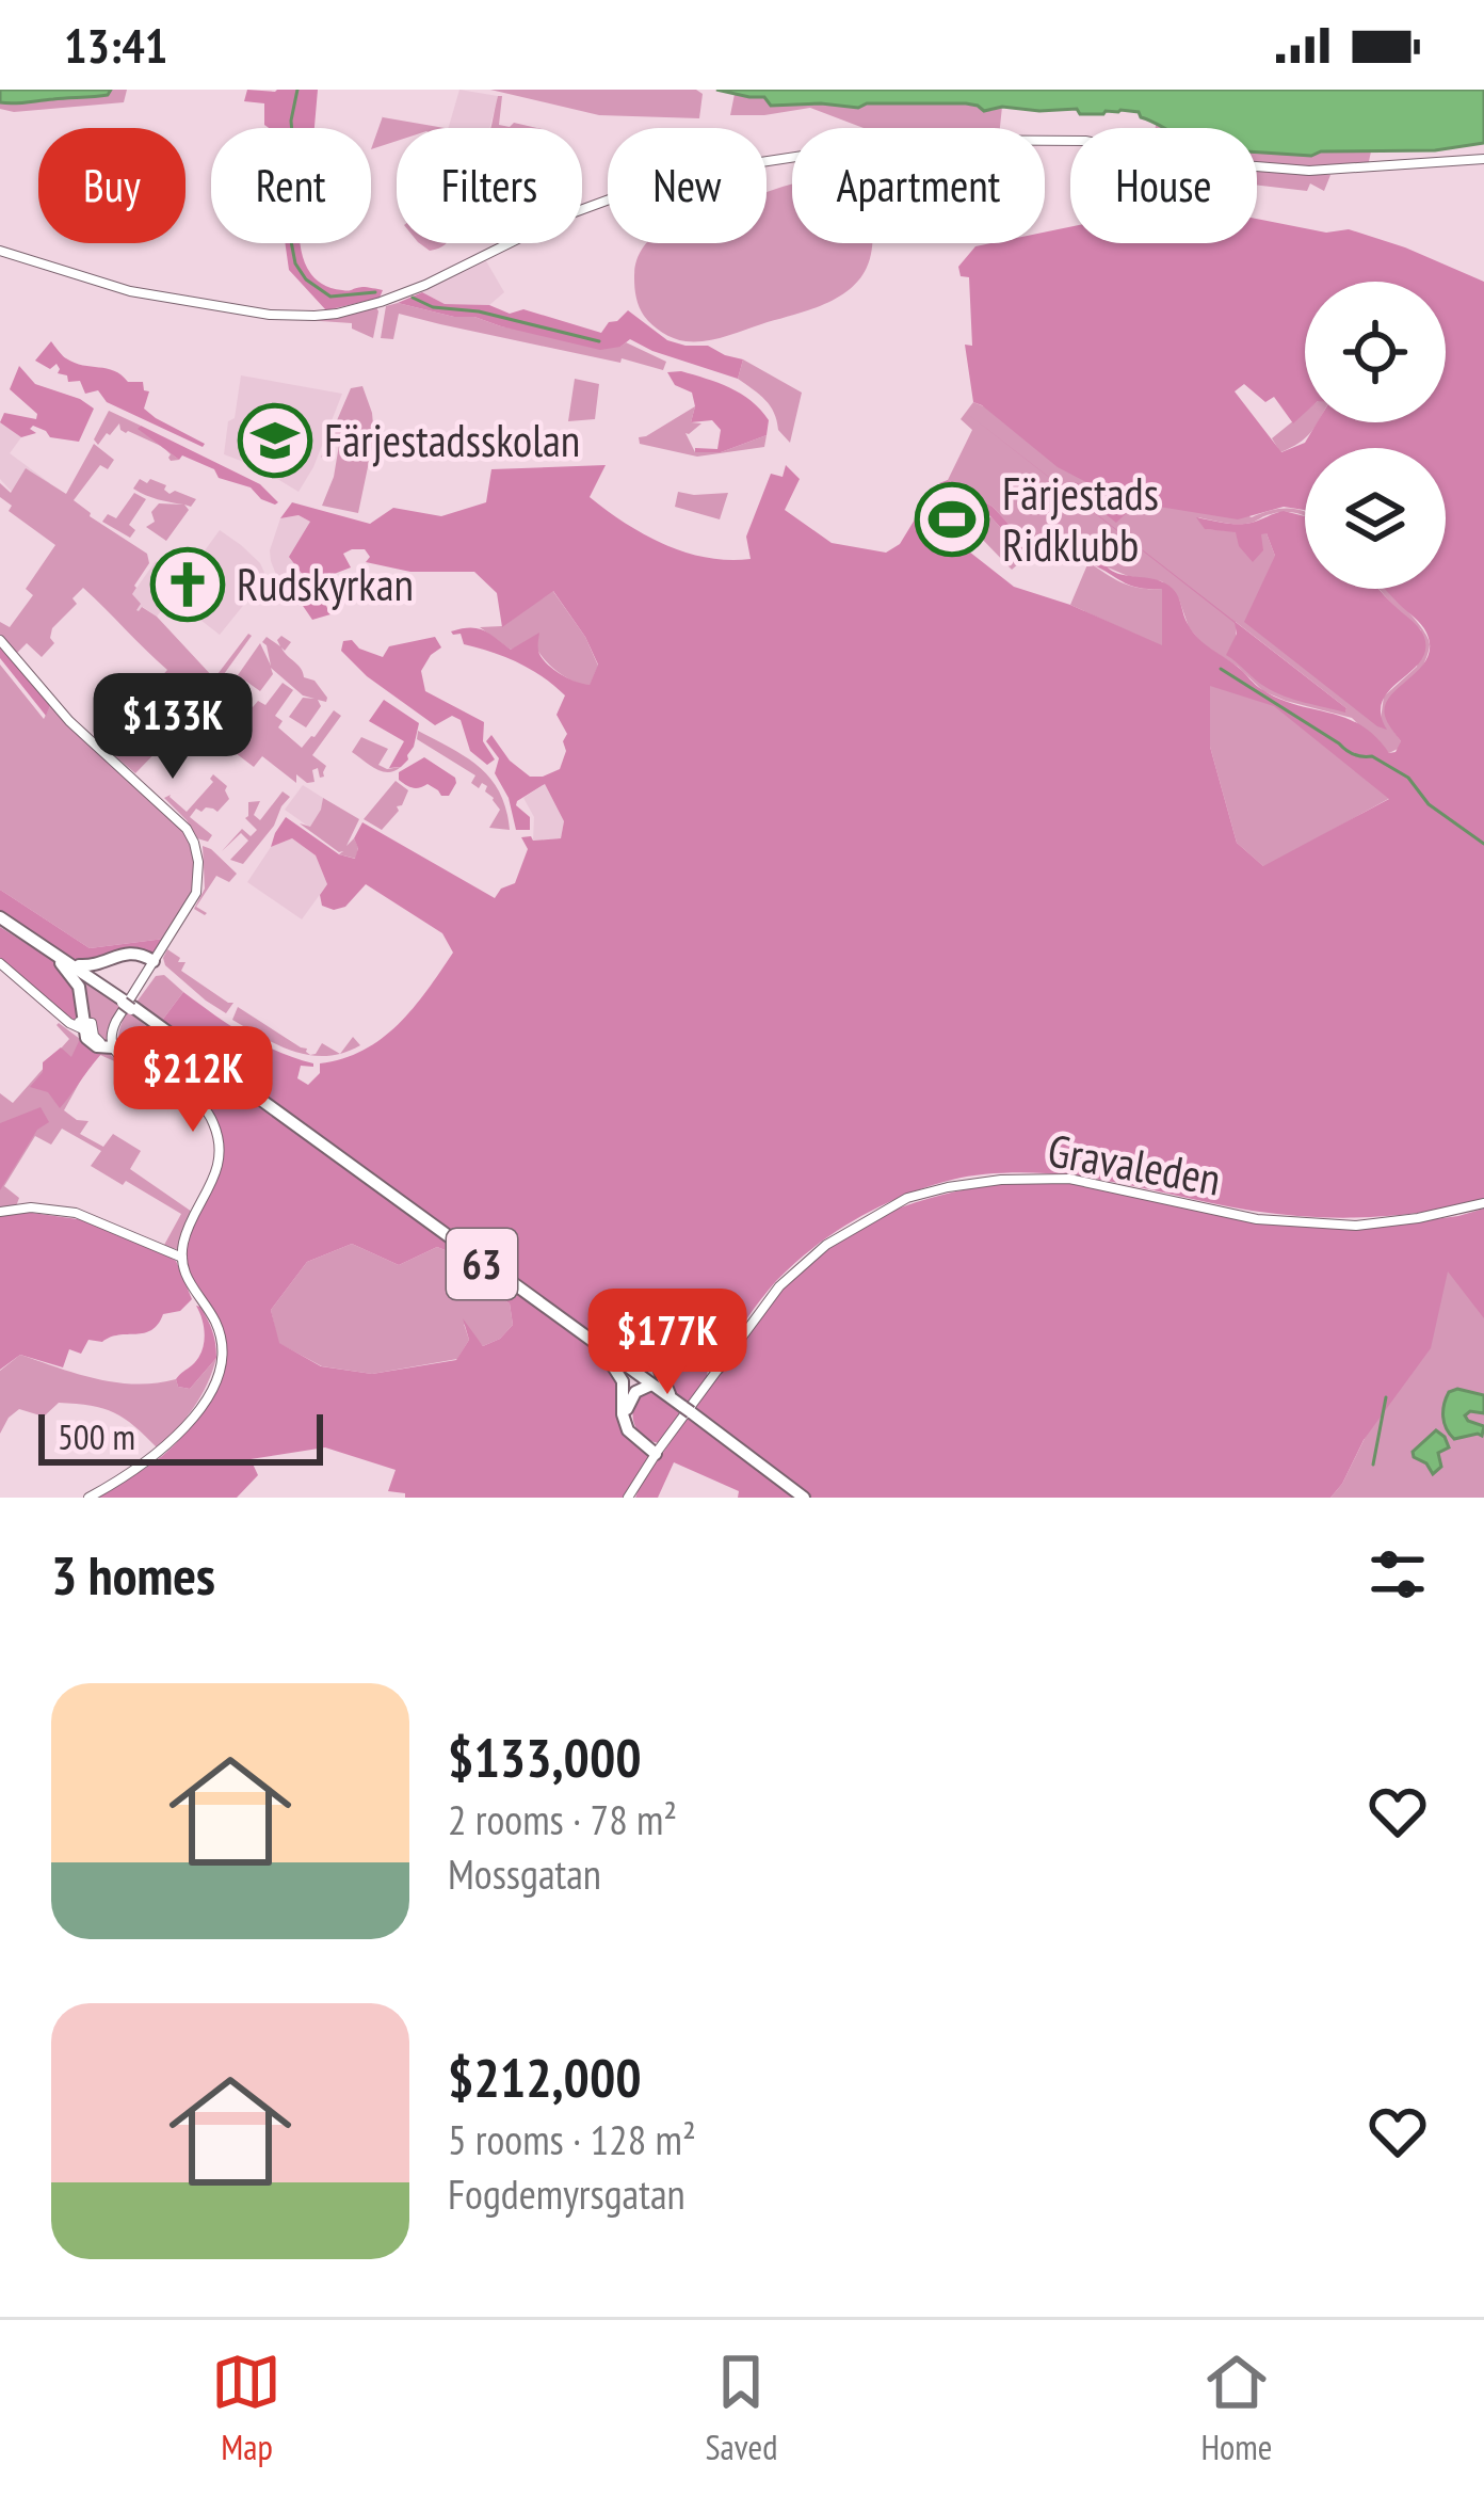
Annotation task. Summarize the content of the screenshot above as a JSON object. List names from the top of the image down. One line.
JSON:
{"streets":{"main road":["63"],"street":["Gravaleden"]},"places":{"school or university":["Färjestadsskolan"],"sports":["Färjestads Ridklubb"],"church":["Rudskyrkan"]},"scale_bar":"500 m","page":{"status":"13:41","chip":["Buy","Rent","Filters","New","Apartment","House"],"price":["$133K","$212K","$177K"],"scale":"500 m","heading":"3 homes","list":[{"name":"$133,000","note":"2 rooms · 78 m² · Mossgatan"},{"name":"$212,000","note":"5 rooms · 128 m² · Fogdemyrsgatan"}],"tabs":["Map","Saved","Home"]}}
